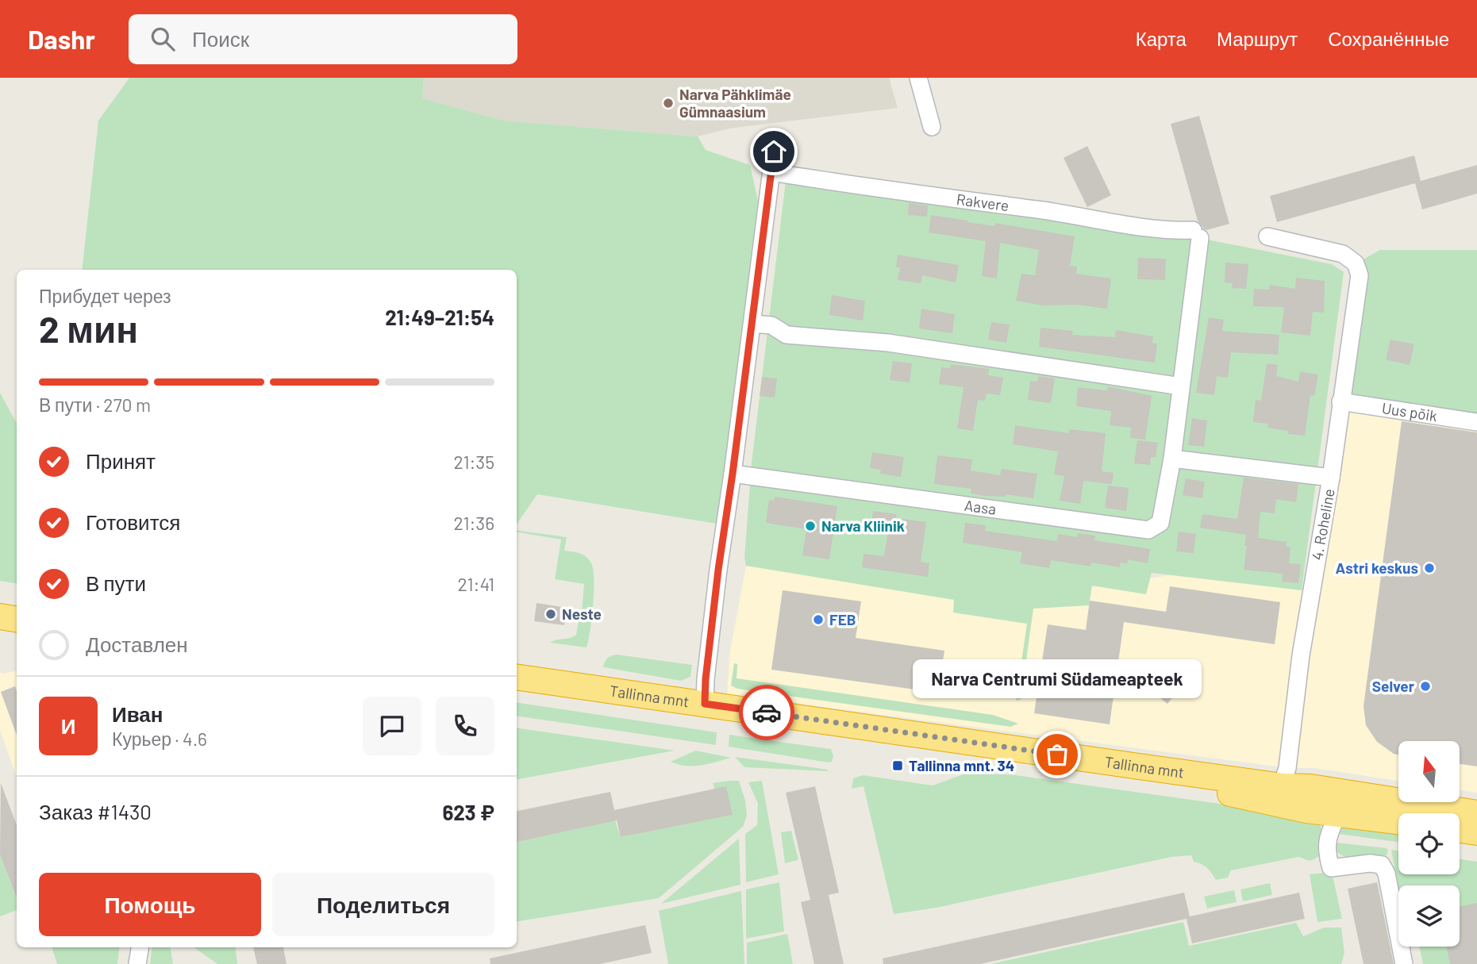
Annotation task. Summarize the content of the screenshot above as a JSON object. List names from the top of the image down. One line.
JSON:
{"streets":{"highway":["Tallinna mnt"],"street":["Rakvere","Uus põik","Aasa","4. Roheline"]},"crossings":[["Rakvere","Aasa"],["Uus põik","4. Roheline"],["4. Roheline","Tallinna mnt"]],"places":{"other":["Narva Pähklimäe Gümnaasium","Narva Kliinik","Astri keskus","Neste","FEB","Selver","Narva Centrumi Südameapteek"],"transit":["Tallinna mnt. 34"]},"north":"top","page":{"header":"Dashr","search":"Поиск","nav":["Карта","Маршрут","Сохранённые"],"heading":["2 мин","Прибудет через","21:49–21:54"],"panel":["Иван","Курьер · 4.6","Заказ #1430","623 ₽"],"bar":"В пути · 270 m","list":[["Принят","21:35"],["Готовится","21:36"],["В пути","21:41"],"Доставлен"],"bubble":"Narva Centrumi Südameapteek","round":"И","buttons":["Помощь","Поделиться"]}}
